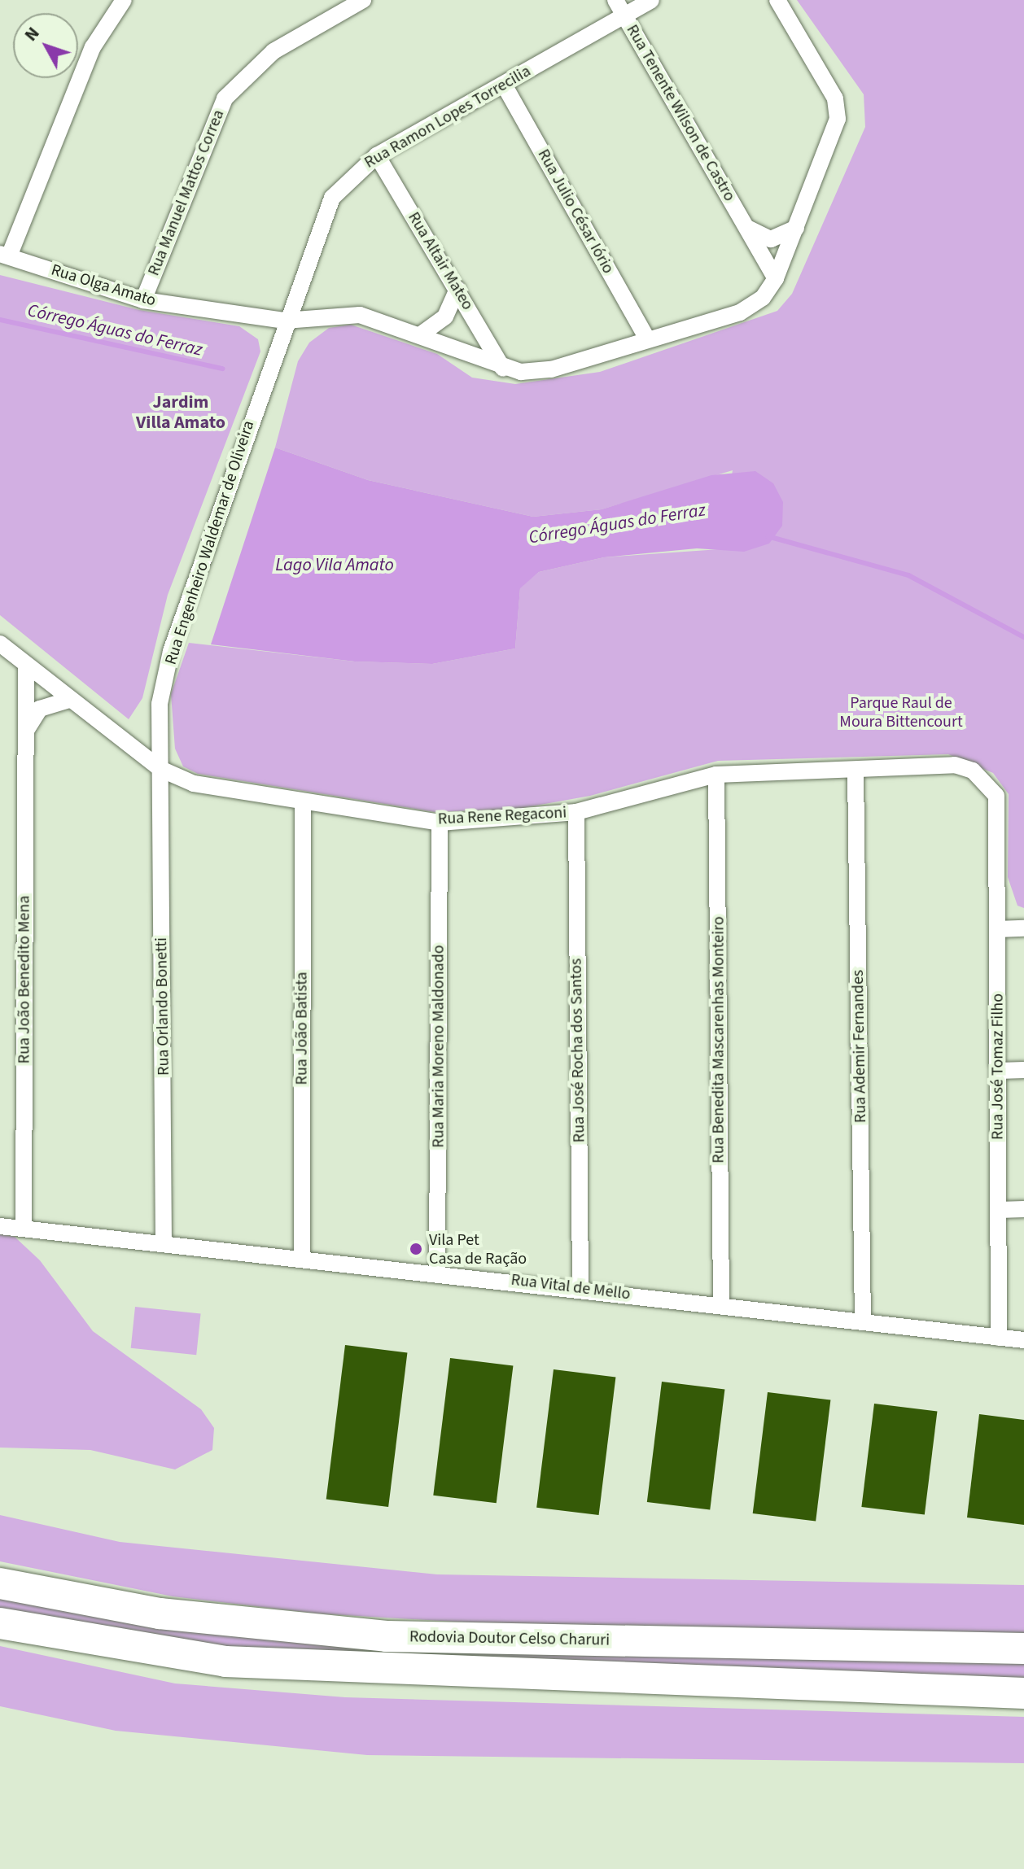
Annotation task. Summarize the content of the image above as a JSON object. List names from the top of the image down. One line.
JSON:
{"streets":{"highway":["Rodovia Doutor Celso Charuri"],"street":["Rua Tenente Wilson de Castro","Rua Ramon Lopes Torrecilia","Rua Manuel Mattos Correa","Rua Julio César Iório","Rua Altair Mateo","Rua Olga Amato","Rua Engenheiro Waldemar de Oliveira","Rua Rene Regaconi","Rua João Benedito Mena","Rua Orlando Bonetti","Rua João Batista","Rua Benedita Mascarenhas Monteiro","Rua Maria Moreno Maldonado","Rua Ademir Fernandes","Rua José Rocha dos Santos","Rua José Tomaz Filho","Rua Vital de Mello"]},"crossings":[["Rua Tenente Wilson de Castro","Rua Ramon Lopes Torrecilia"],["Rua Ramon Lopes Torrecilia","Rua Julio César Iório"],["Rua Ramon Lopes Torrecilia","Rua Altair Mateo"],["Rua Ramon Lopes Torrecilia","Rua Olga Amato"],["Rua Ramon Lopes Torrecilia","Rua Engenheiro Waldemar de Oliveira"],["Rua Manuel Mattos Correa","Rua Olga Amato"],["Rua Altair Mateo","Rua Olga Amato"],["Rua Olga Amato","Rua Engenheiro Waldemar de Oliveira"],["Rua Engenheiro Waldemar de Oliveira","Rua Rene Regaconi"],["Rua Engenheiro Waldemar de Oliveira","Rua Orlando Bonetti"],["Rua Rene Regaconi","Rua João Benedito Mena"],["Rua Rene Regaconi","Rua Orlando Bonetti"],["Rua Rene Regaconi","Rua João Batista"],["Rua Rene Regaconi","Rua Benedita Mascarenhas Monteiro"],["Rua Rene Regaconi","Rua Maria Moreno Maldonado"],["Rua Rene Regaconi","Rua Ademir Fernandes"],["Rua Rene Regaconi","Rua José Rocha dos Santos"],["Rua Rene Regaconi","Rua José Tomaz Filho"],["Rua João Benedito Mena","Rua Vital de Mello"],["Rua Orlando Bonetti","Rua Vital de Mello"],["Rua João Batista","Rua Vital de Mello"],["Rua Benedita Mascarenhas Monteiro","Rua Vital de Mello"],["Rua Maria Moreno Maldonado","Rua Vital de Mello"],["Rua Ademir Fernandes","Rua Vital de Mello"],["Rua José Rocha dos Santos","Rua Vital de Mello"],["Rua José Tomaz Filho","Rua Vital de Mello"]],"districts":["Jardim Villa Amato"],"water":["Córrego Águas do Ferraz","Lago Vila Amato"],"parks":["Parque Raul de Moura Bittencourt"],"places":["Vila Pet Casa de Ração"],"north":"top left"}
